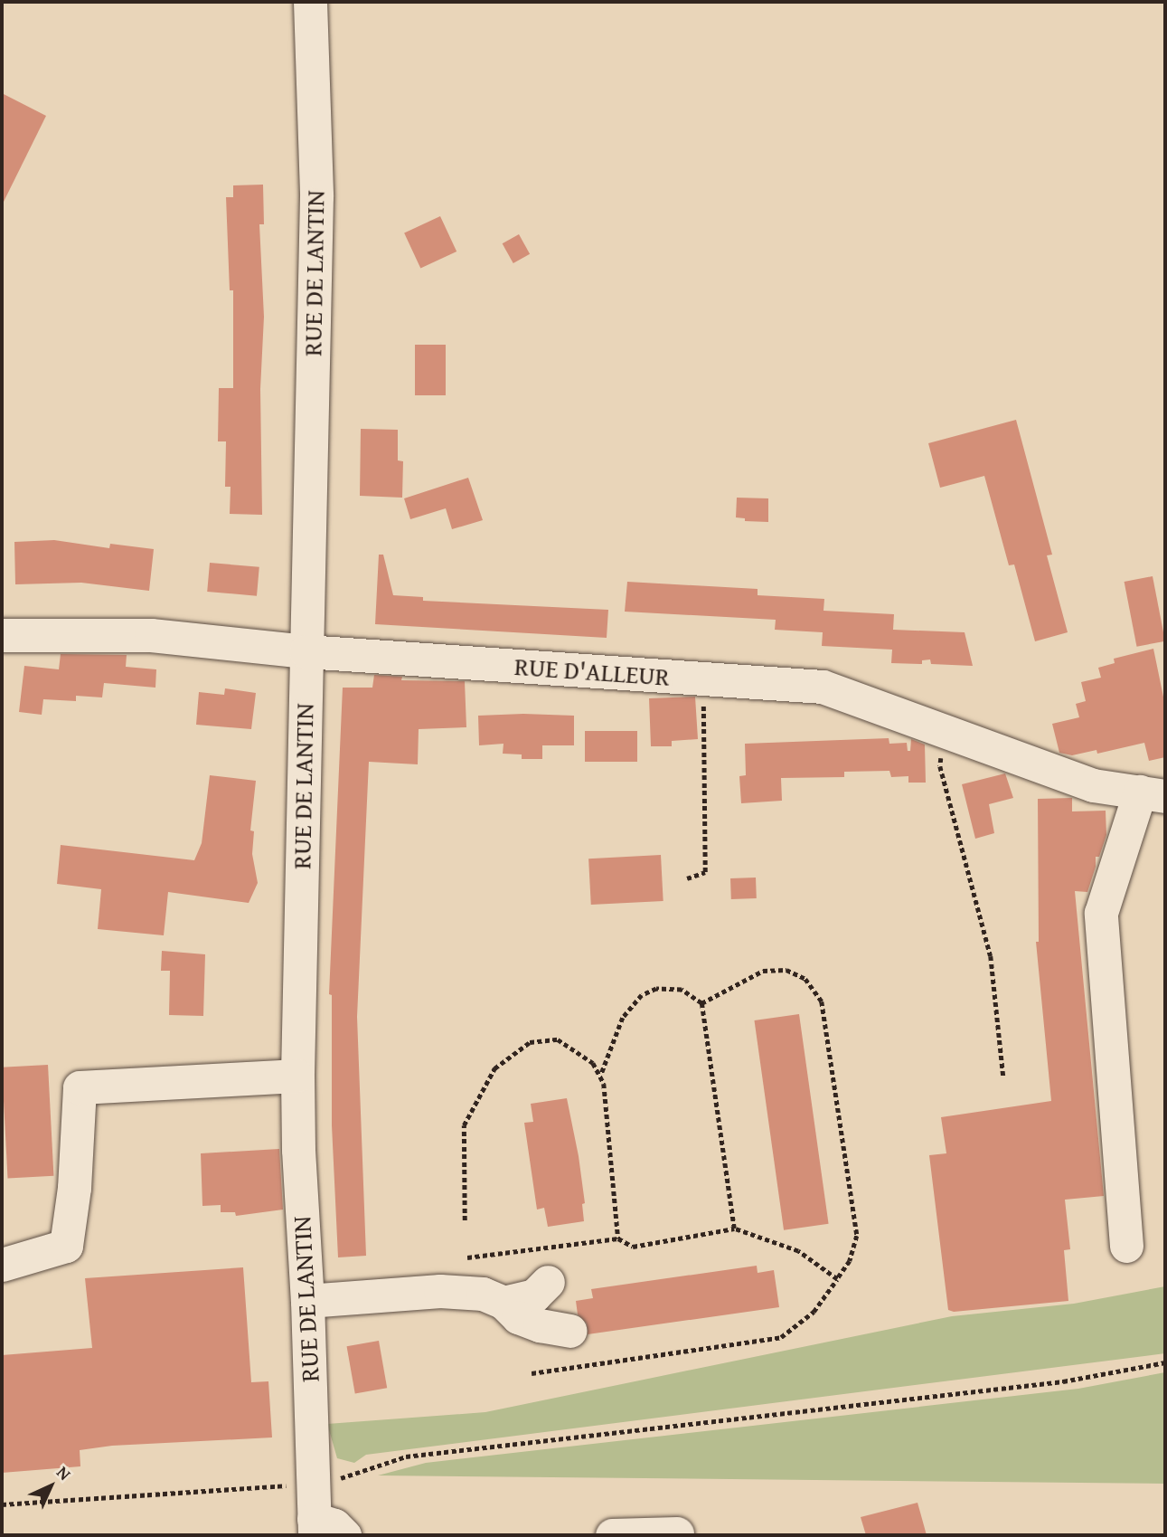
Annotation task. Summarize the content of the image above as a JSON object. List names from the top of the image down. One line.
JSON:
{"streets":{"street":["RUE DE LANTIN","RUE D'ALLEUR"]},"crossings":[["RUE DE LANTIN","RUE D'ALLEUR"]],"north":"top right"}
